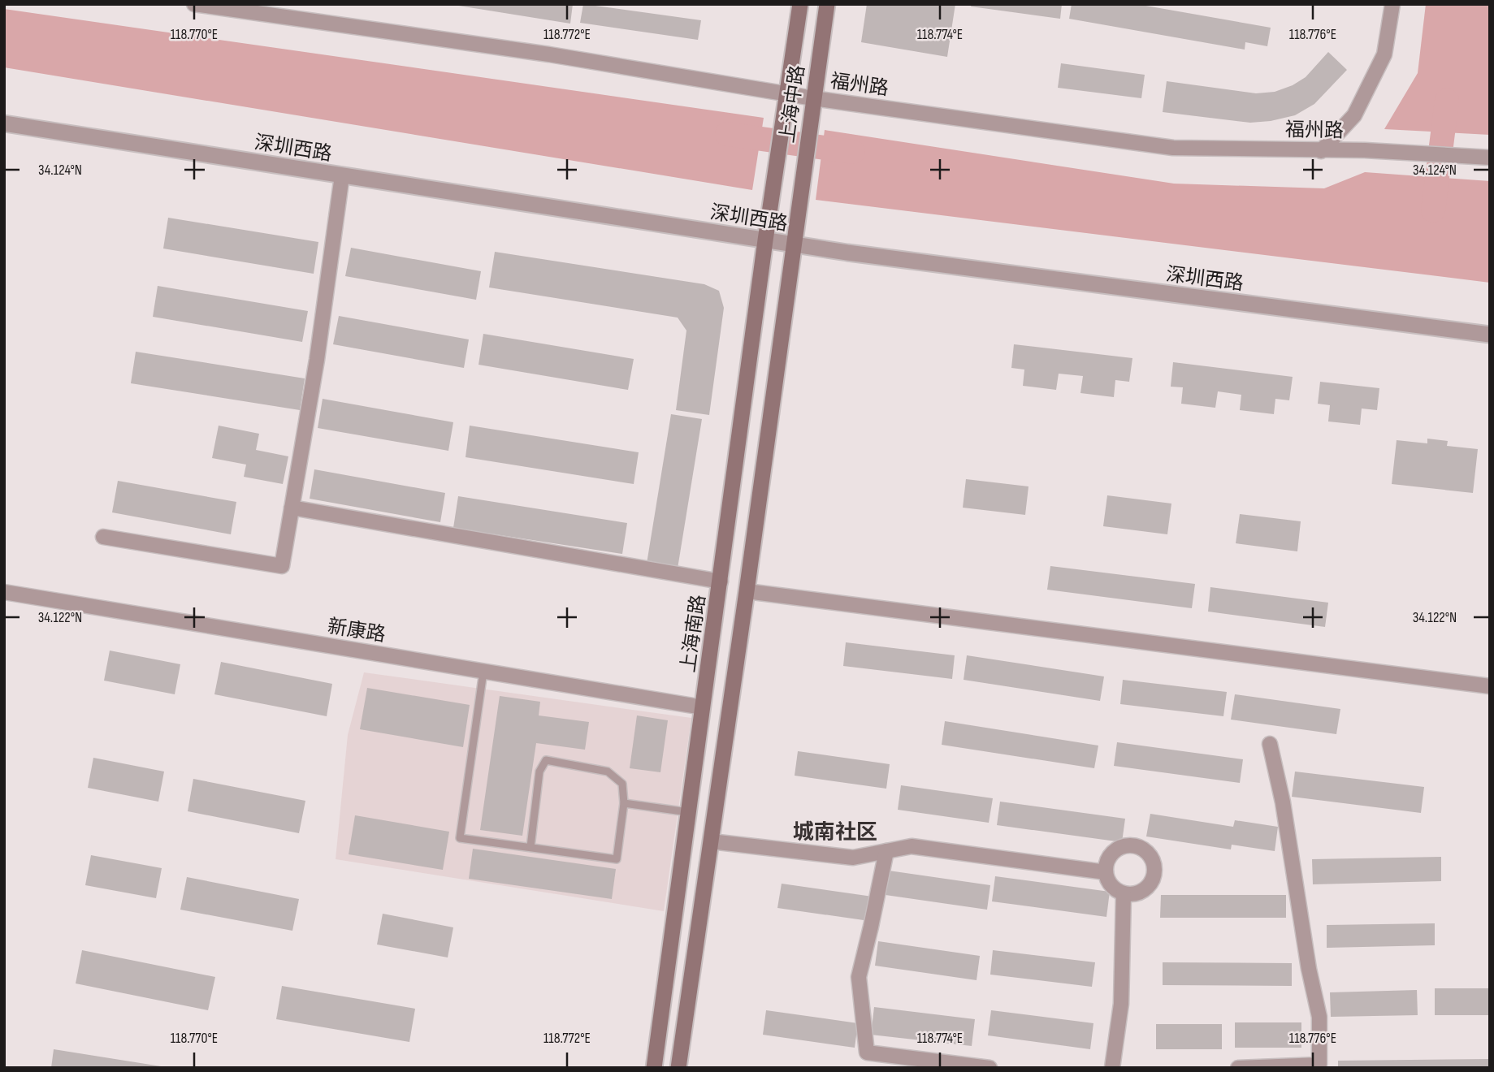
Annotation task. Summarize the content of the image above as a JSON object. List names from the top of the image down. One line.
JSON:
{"streets":{"main road":["上海中路","上海南路"],"street":["福州路","深圳西路","新康路"]},"crossings":[["福州路","上海中路"],["上海中路","深圳西路"],["上海中路","上海南路"],["深圳西路","上海南路"],["新康路","上海南路"]],"districts":["城南社区"],"coordinates":["118.770°E","118.772°E","118.774°E","118.776°E","34.124°N","34.122°N"]}
